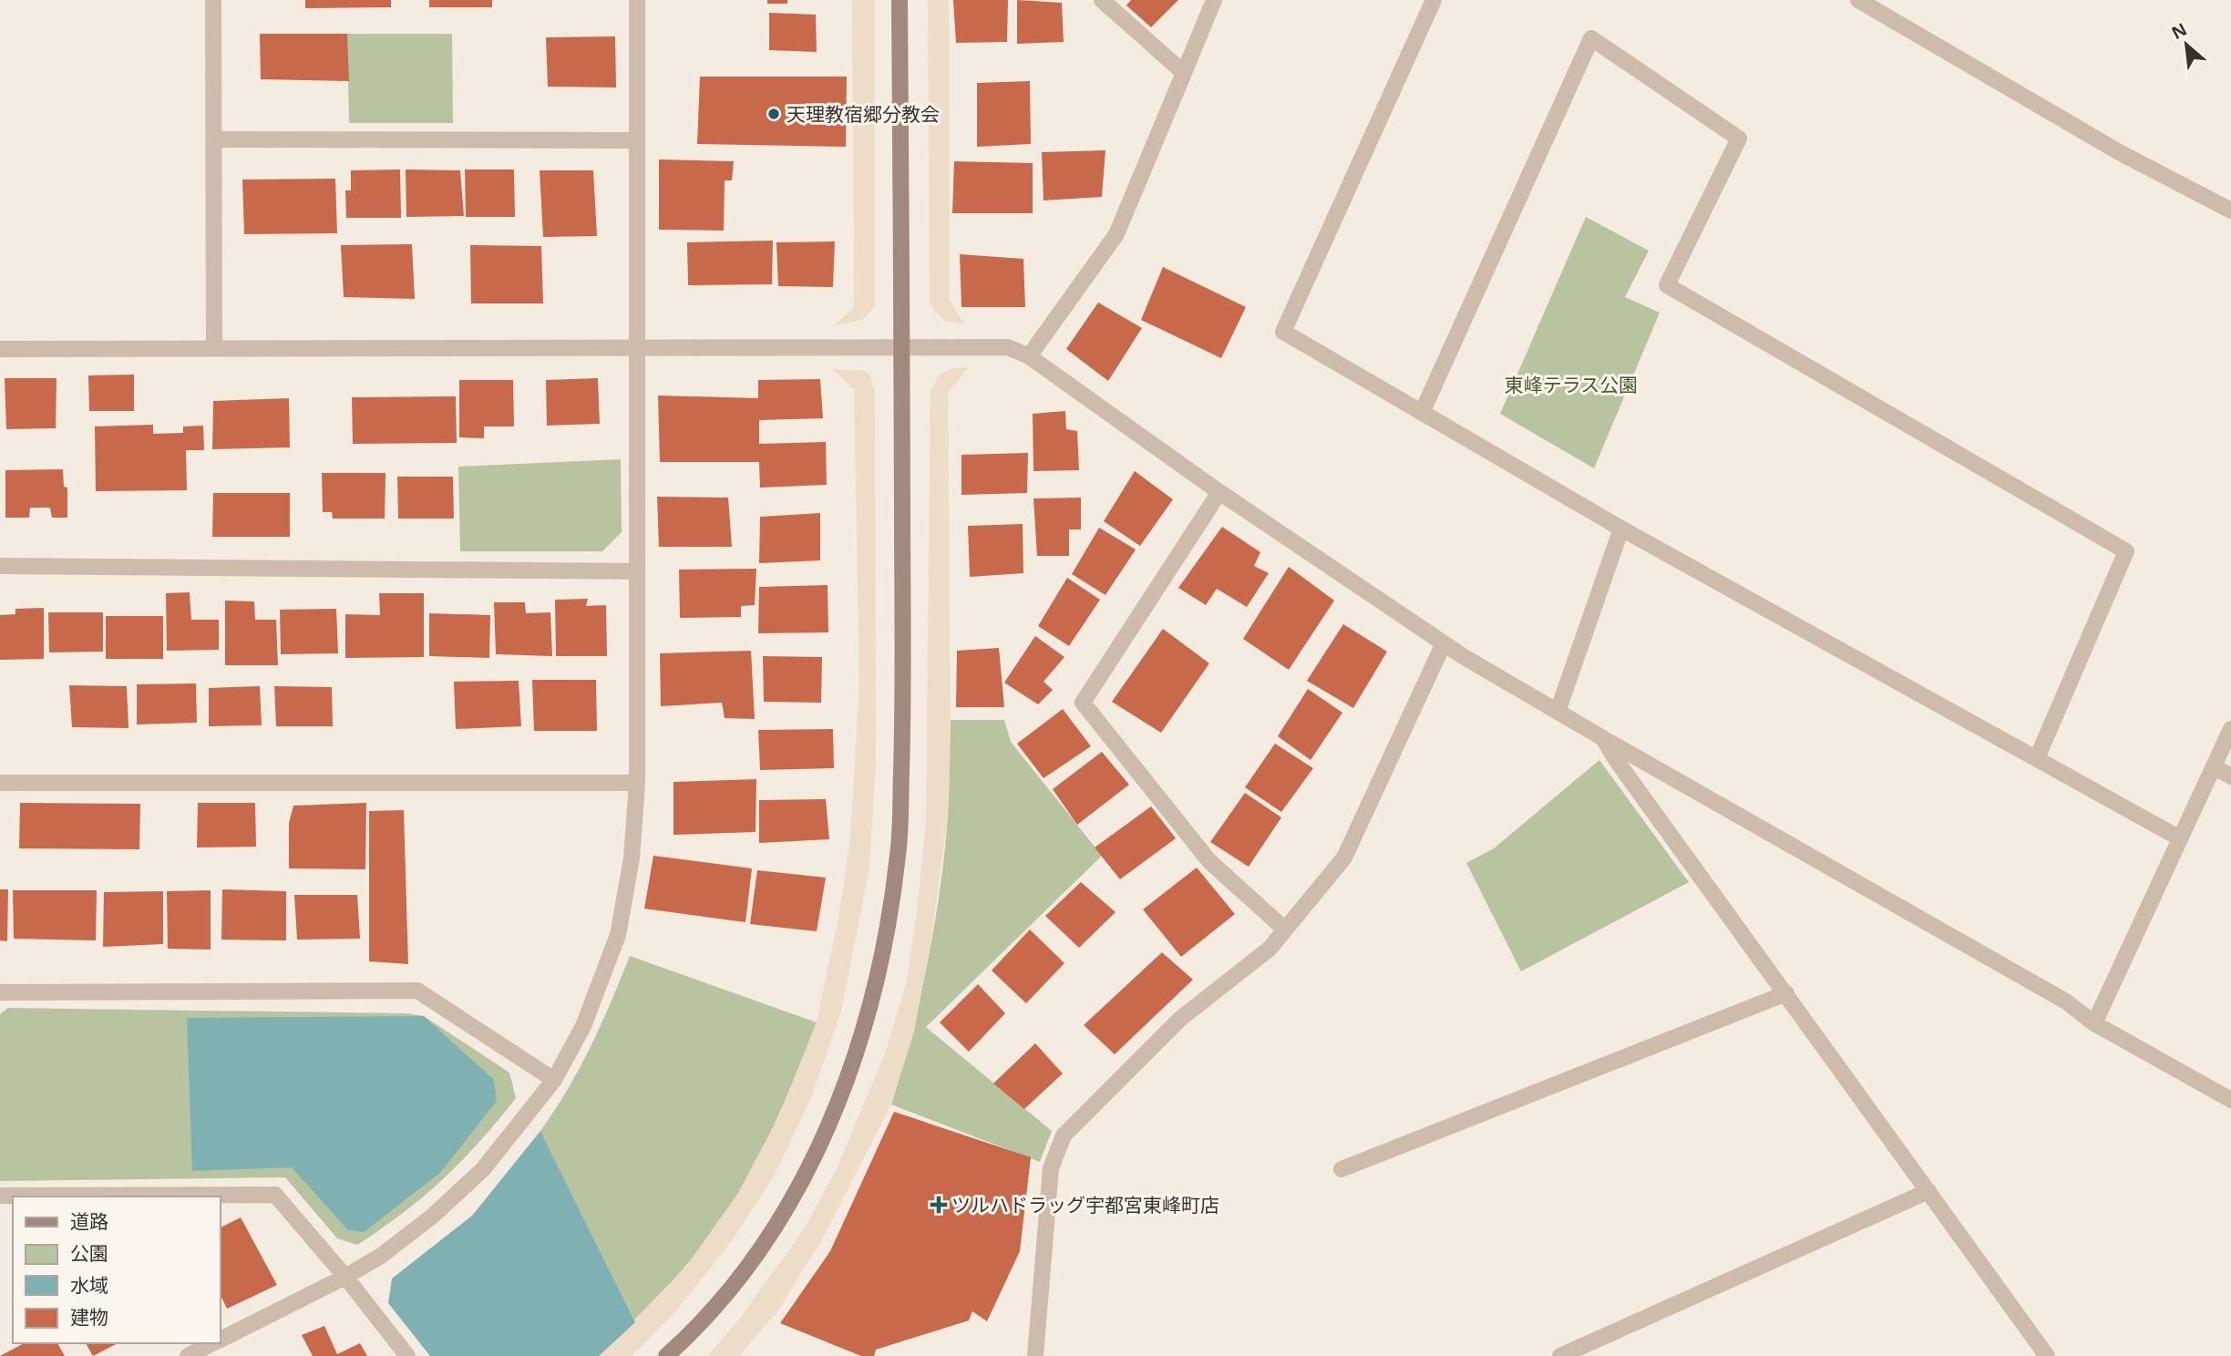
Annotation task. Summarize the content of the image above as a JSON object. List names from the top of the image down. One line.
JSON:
{"parks":["東峰テラス公園"],"places":{"other":["天理教宿郷分教会"],"health":["ツルハドラッグ宇都宮東峰町店"]},"legend":["道路","公園","水域","建物"],"north":"top left"}
